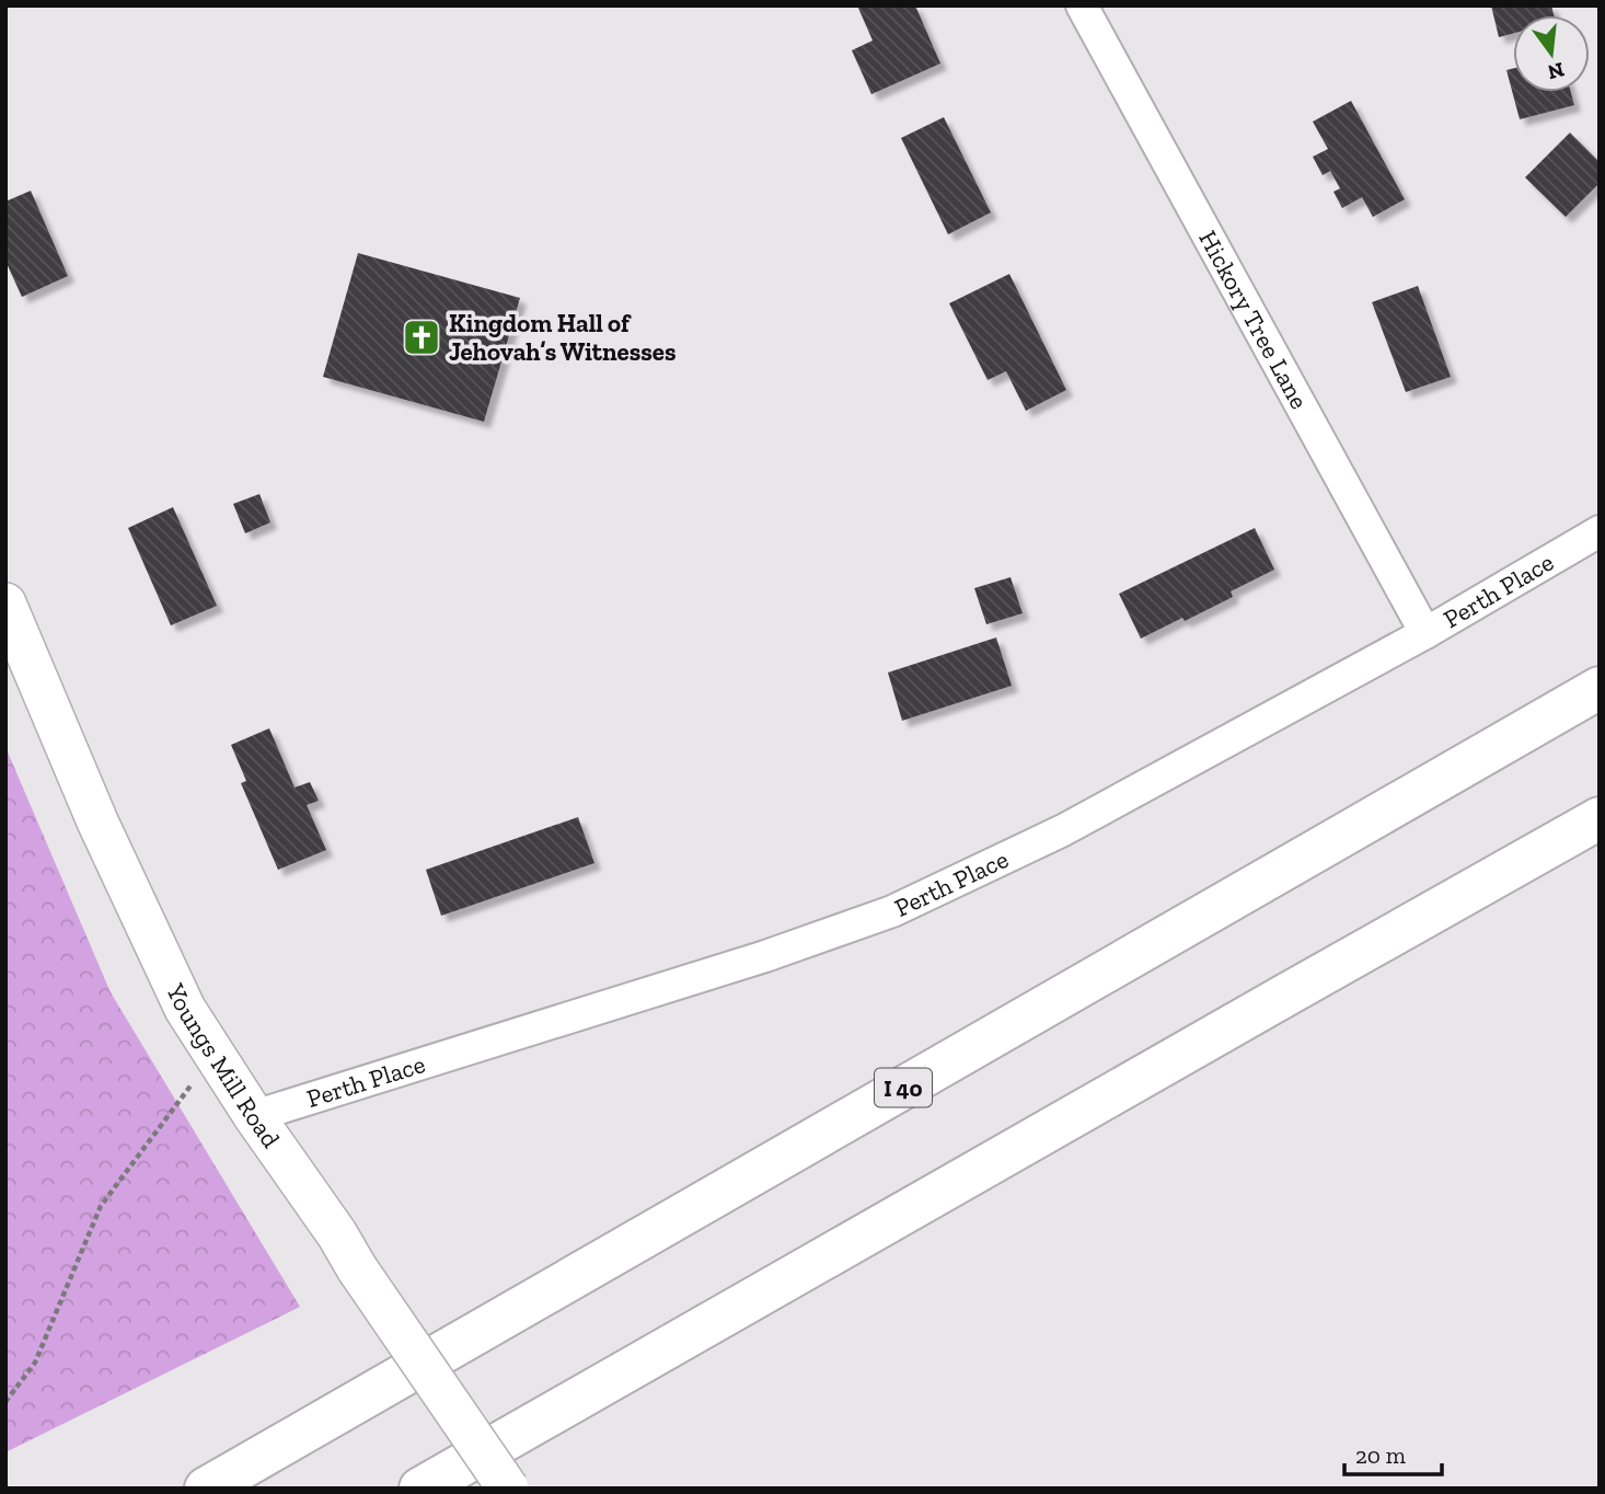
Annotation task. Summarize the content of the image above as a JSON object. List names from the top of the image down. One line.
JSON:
{"streets":{"highway":["I 40"],"street":["Hickory Tree Lane","Perth Place","Youngs Mill Road"]},"crossings":[["Hickory Tree Lane","Perth Place"],["Perth Place","Youngs Mill Road"]],"places":{"church":["Kingdom Hall of Jehovah’s Witnesses"]},"scale_bar":"20 m","north":"bottom"}
